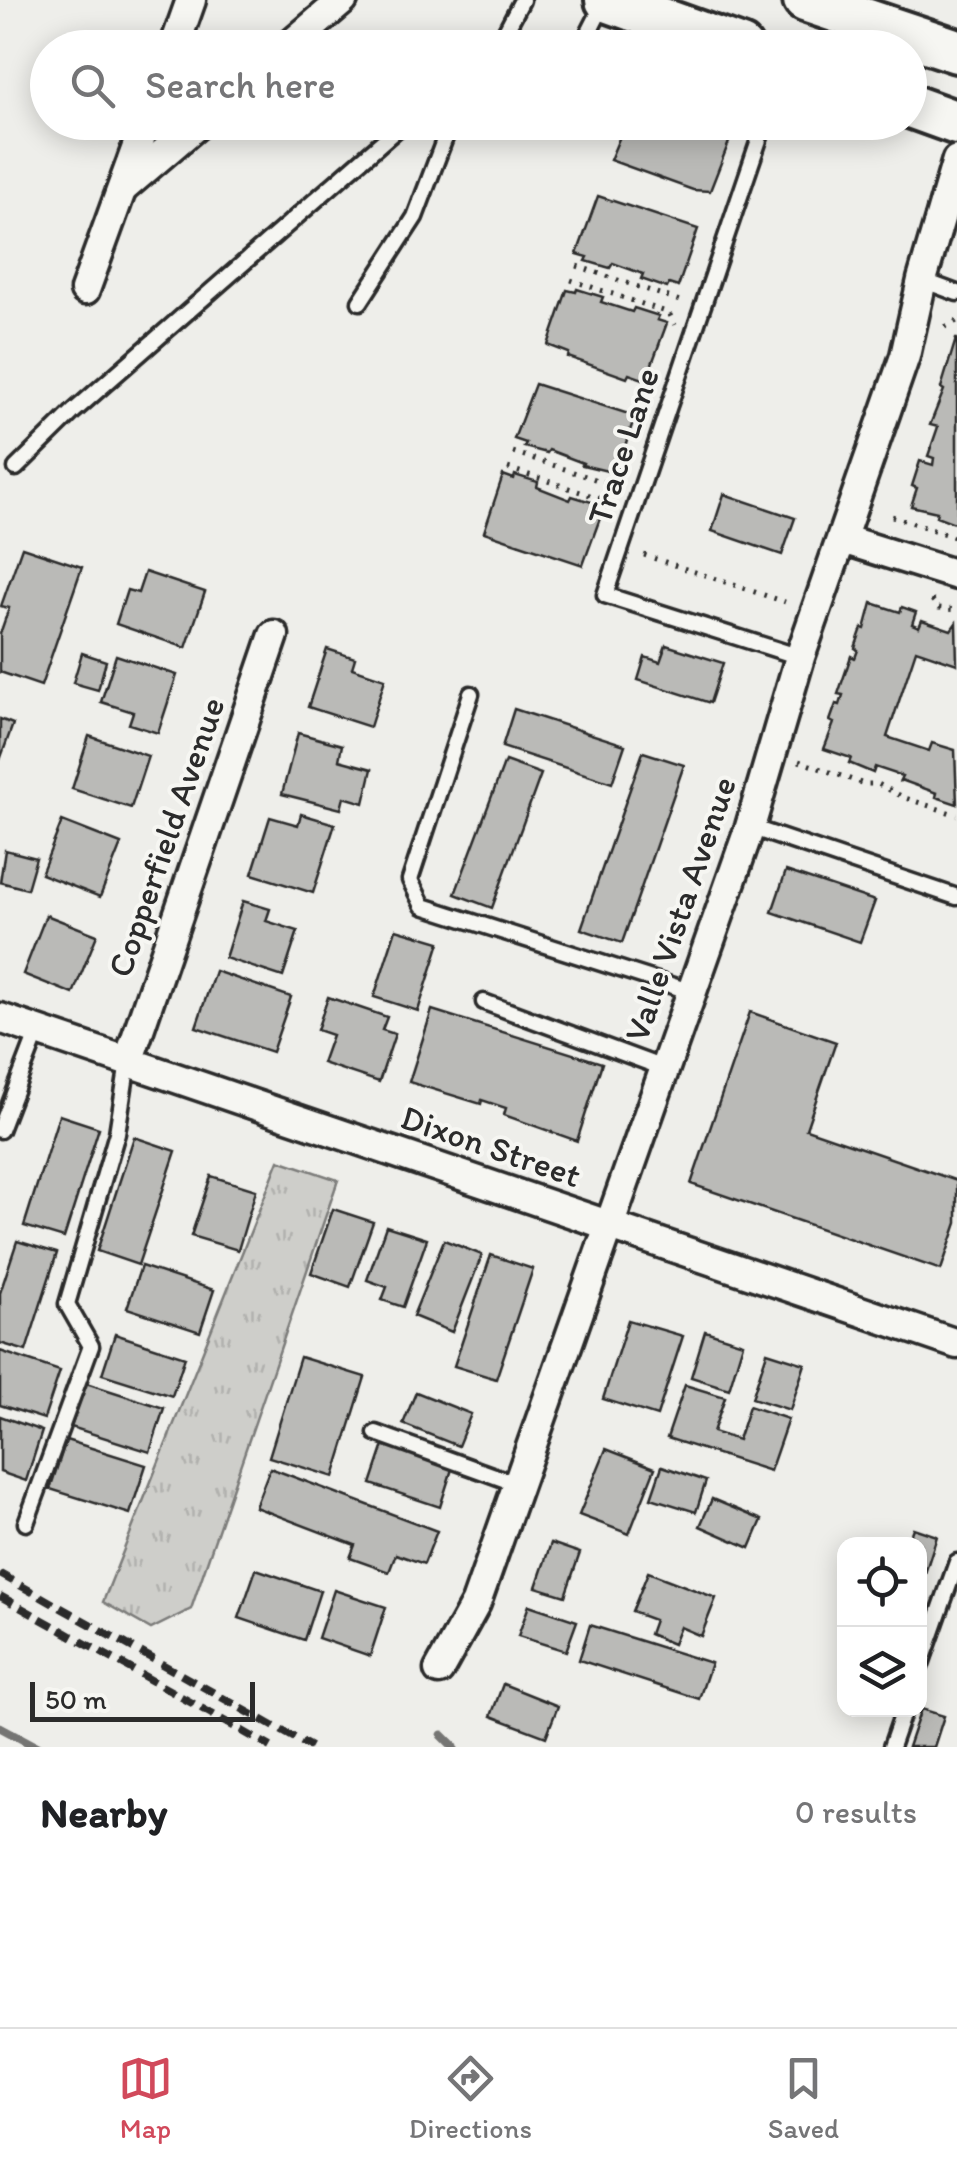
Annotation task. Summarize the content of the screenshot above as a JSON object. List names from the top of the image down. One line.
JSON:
{"streets":{"street":["Copperfield Avenue","Valle Vista Avenue","Dixon Street"],"lane":["Trace Lane"]},"crossings":[["Trace Lane","Valle Vista Avenue"],["Copperfield Avenue","Dixon Street"],["Valle Vista Avenue","Dixon Street"]],"scale_bar":"50 m","page":{"search":"Search here","scale":"50 m","heading":["Nearby","0 results"],"nav":["Map","Directions","Saved"]}}
